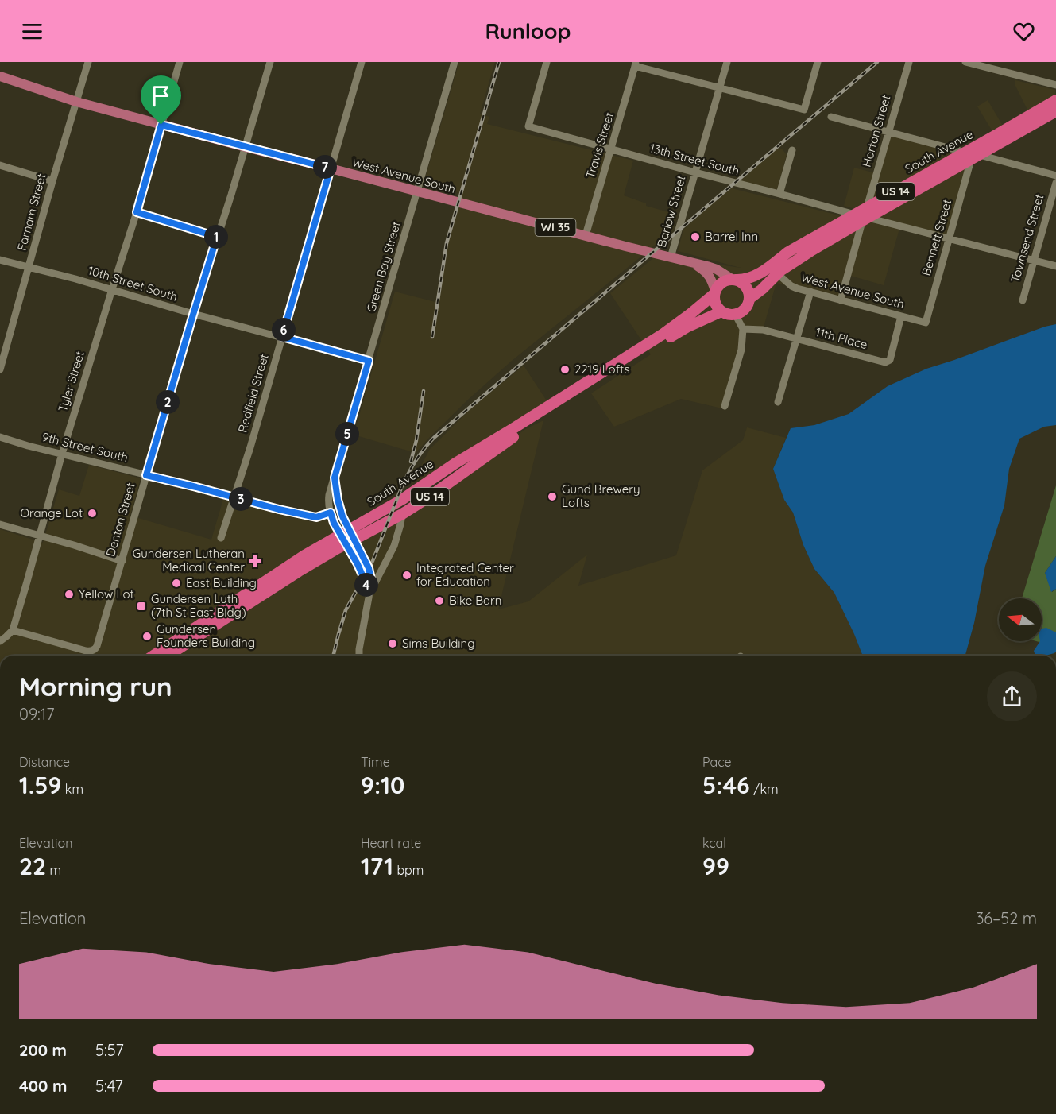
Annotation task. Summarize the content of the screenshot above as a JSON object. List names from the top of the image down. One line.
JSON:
{"streets":{"highway":["South Avenue","US 14"],"main road":["West Avenue South","WI 35"],"street":["Horton Street","Travis Street","13th Street South","Barlow Street","Farnam Street","Bennett Street","Townsend Street","Green Bay Street","10th Street South","11th Place","Tyler Street","Redfield Street","9th Street South","Denton Street"]},"crossings":[["Horton Street","South Avenue"],["Horton Street","13th Street South"],["Horton Street","West Avenue South"],["Travis Street","13th Street South"],["Travis Street","West Avenue South"],["South Avenue","13th Street South"],["South Avenue","West Avenue South"],["South Avenue","Bennett Street"],["South Avenue","Green Bay Street"],["13th Street South","Barlow Street"],["13th Street South","Bennett Street"],["13th Street South","Townsend Street"],["West Avenue South","Barlow Street"],["West Avenue South","Farnam Street"],["West Avenue South","Bennett Street"],["West Avenue South","Green Bay Street"],["West Avenue South","11th Place"],["West Avenue South","Tyler Street"],["West Avenue South","Redfield Street"],["West Avenue South","Denton Street"],["Farnam Street","10th Street South"],["Green Bay Street","10th Street South"],["Green Bay Street","9th Street South"],["10th Street South","Tyler Street"],["10th Street South","Redfield Street"],["10th Street South","Denton Street"],["Tyler Street","9th Street South"],["Tyler Street","Denton Street"],["Redfield Street","9th Street South"],["9th Street South","Denton Street"]],"places":{"other":["Barrel Inn","2219 Lofts","Gund Brewery Lofts","Orange Lot","Integrated Center for Education","East Building","Yellow Lot","Bike Barn","Gundersen Founders Building","Sims Building"],"health":["Gundersen Lutheran Medical Center"],"transit":["Gundersen Luth (7th St East Bldg)"]},"north":"left","page":{"header":"Runloop","pins":["7","1","6","2","5","3","4"],"heading":["Morning run","09:17"],"stats":[["Distance","1.59 km"],["Time","9:10"],["Pace","5:46 /km"],["Elevation","22 m"],["Heart rate","171 bpm"],["kcal","99"]],"chart":["Elevation","36–52 m"],"list":[{"name":"200 m","note":"5:57"},{"name":"400 m","note":"5:47"}]}}
